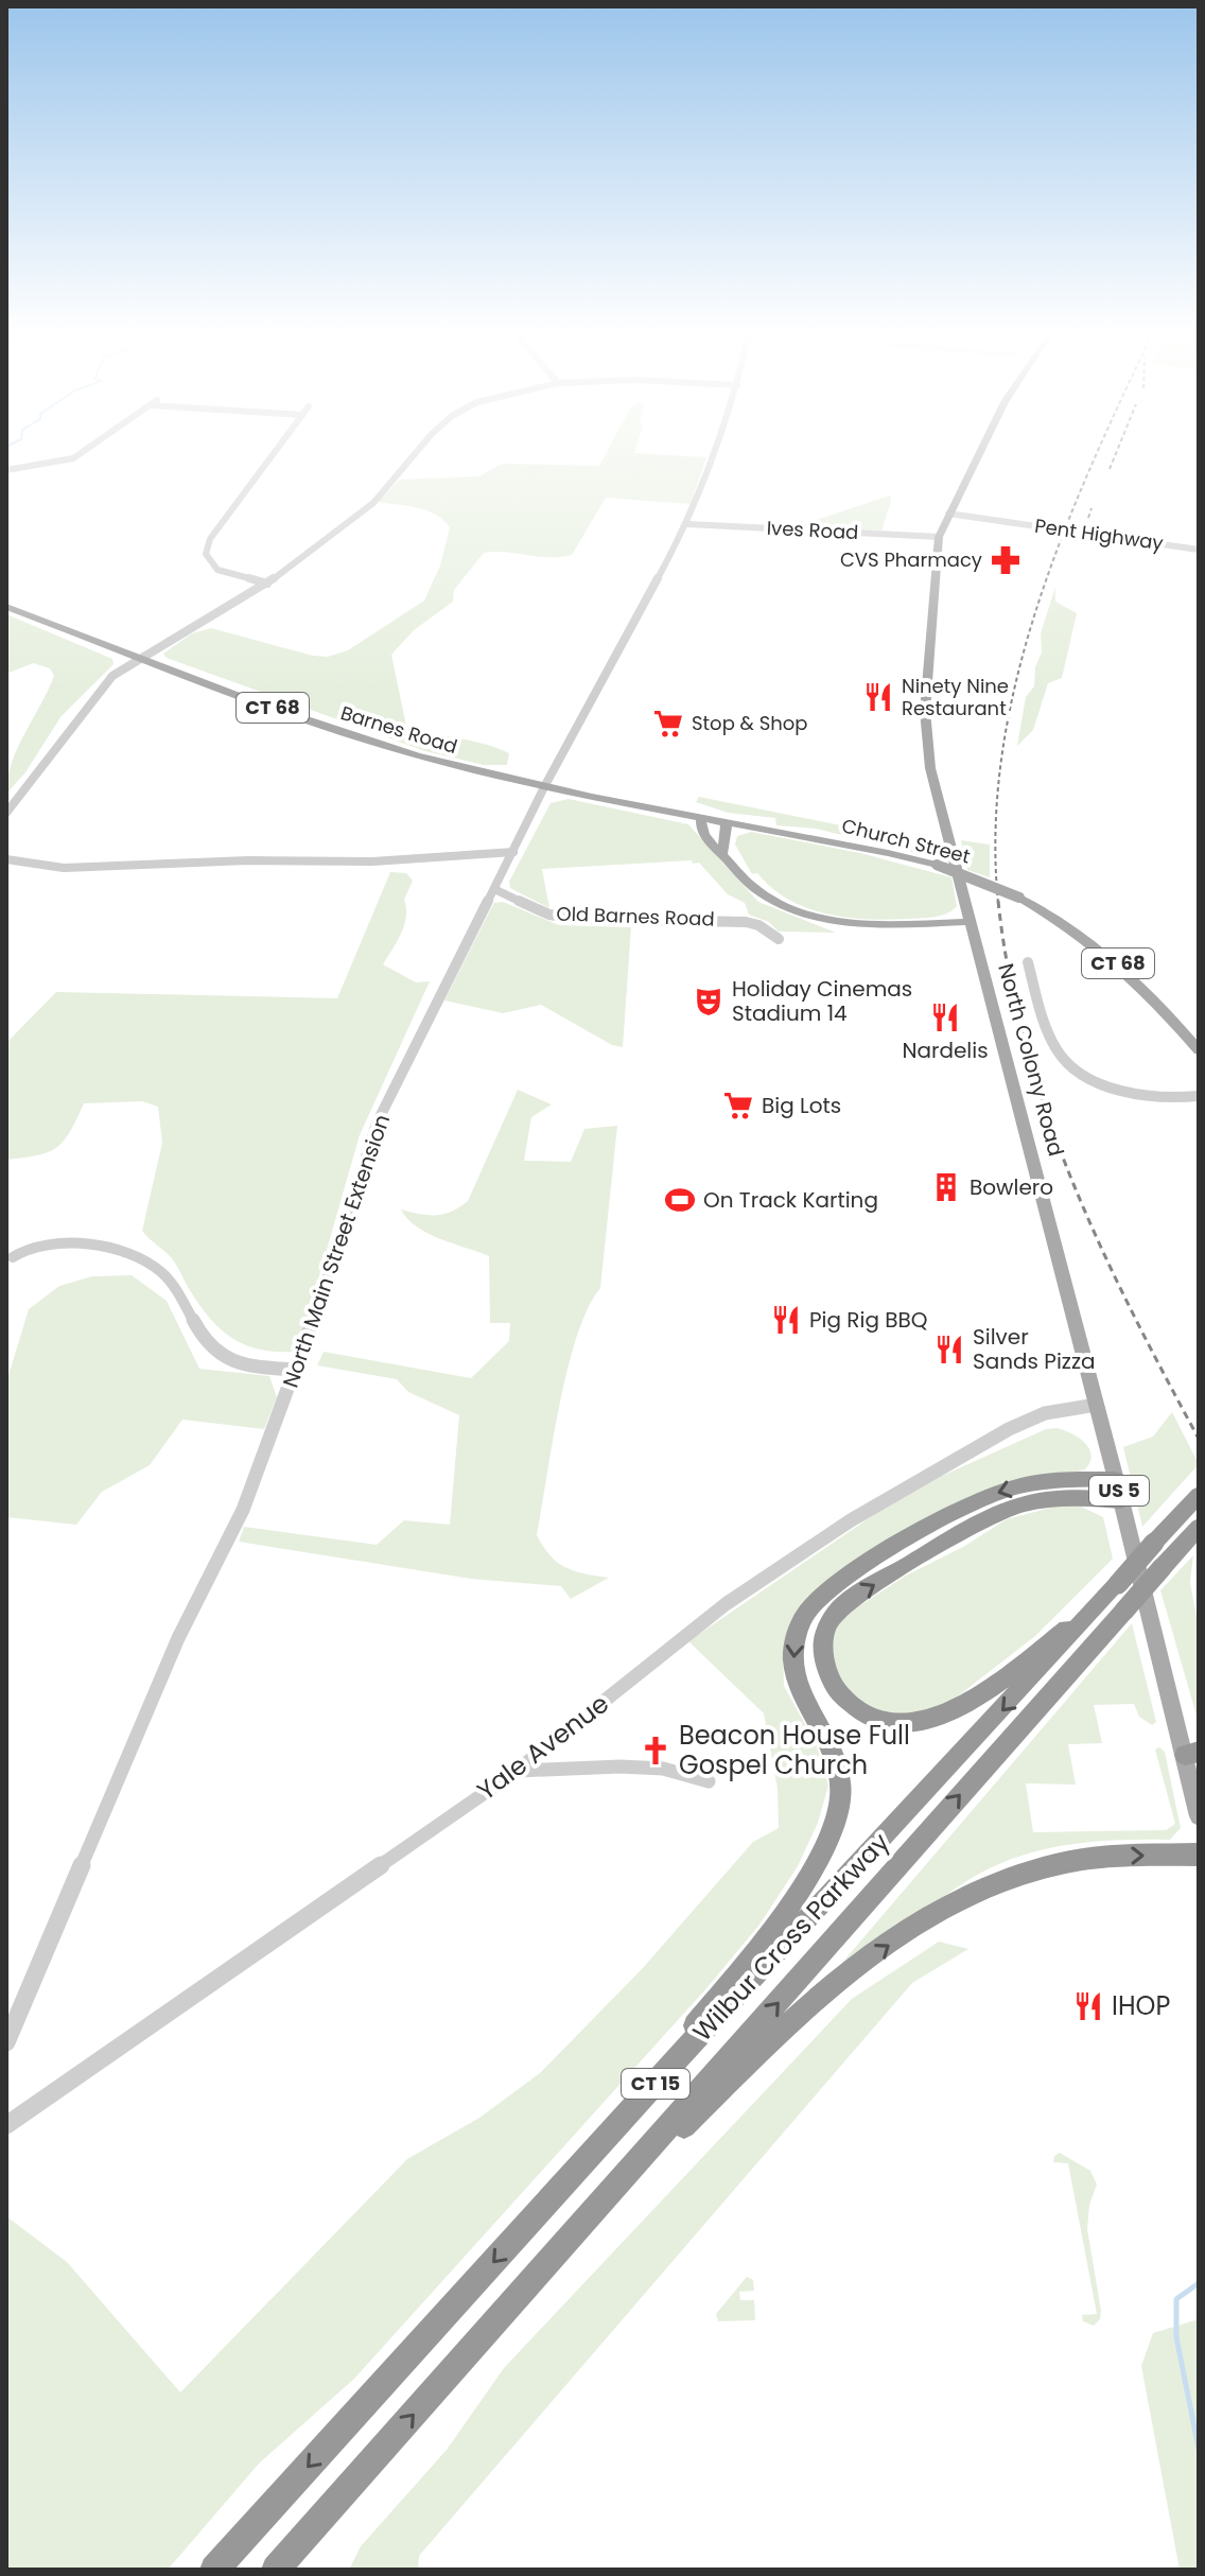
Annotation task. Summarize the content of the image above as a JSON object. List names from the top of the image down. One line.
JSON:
{"streets":{"highway":["Wilbur Cross Parkway","CT 15"],"main road":["CT 68","Barnes Road","Church Street","North Colony Road","US 5"],"street":["Ives Road","Pent Highway","Old Barnes Road","North Main Street Extension","Yale Avenue"]},"crossings":[["Ives Road","North Colony Road"],["Ives Road","North Main Street Extension"],["Pent Highway","North Colony Road"],["Barnes Road","Church Street"],["Barnes Road","North Main Street Extension"],["Old Barnes Road","North Main Street Extension"],["North Colony Road","Yale Avenue"]],"places":{"pharmacy":["CVS Pharmacy"],"restaurant":["Ninety Nine Restaurant","Nardelis","Pig Rig BBQ","Silver Sands Pizza","IHOP"],"supermarket":["Stop & Shop","Big Lots"],"theatre":["Holiday Cinemas Stadium 14"],"building":["Bowlero"],"sports":["On Track Karting"],"church":["Beacon House Full Gospel Church"]}}
